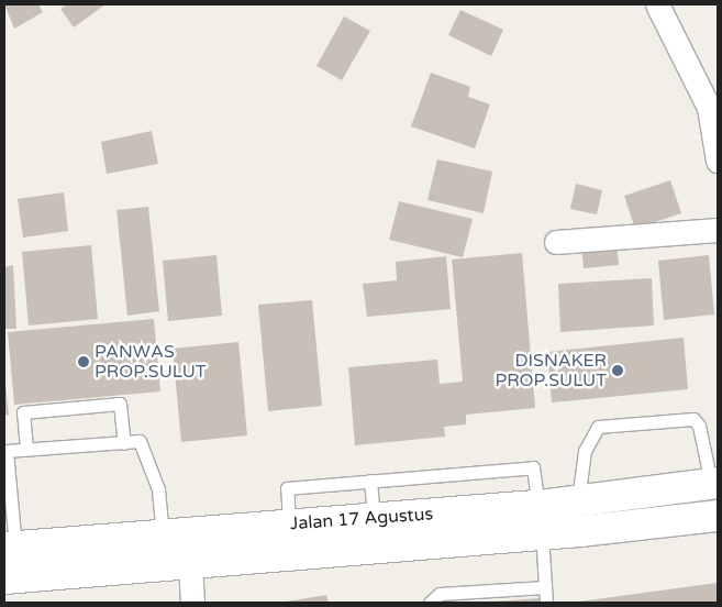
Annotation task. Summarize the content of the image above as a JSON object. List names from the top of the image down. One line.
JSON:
{"streets":{"street":["Jalan 17 Agustus"]},"places":["PANWAS PROP.SULUT","DISNAKER PROP.SULUT"]}
